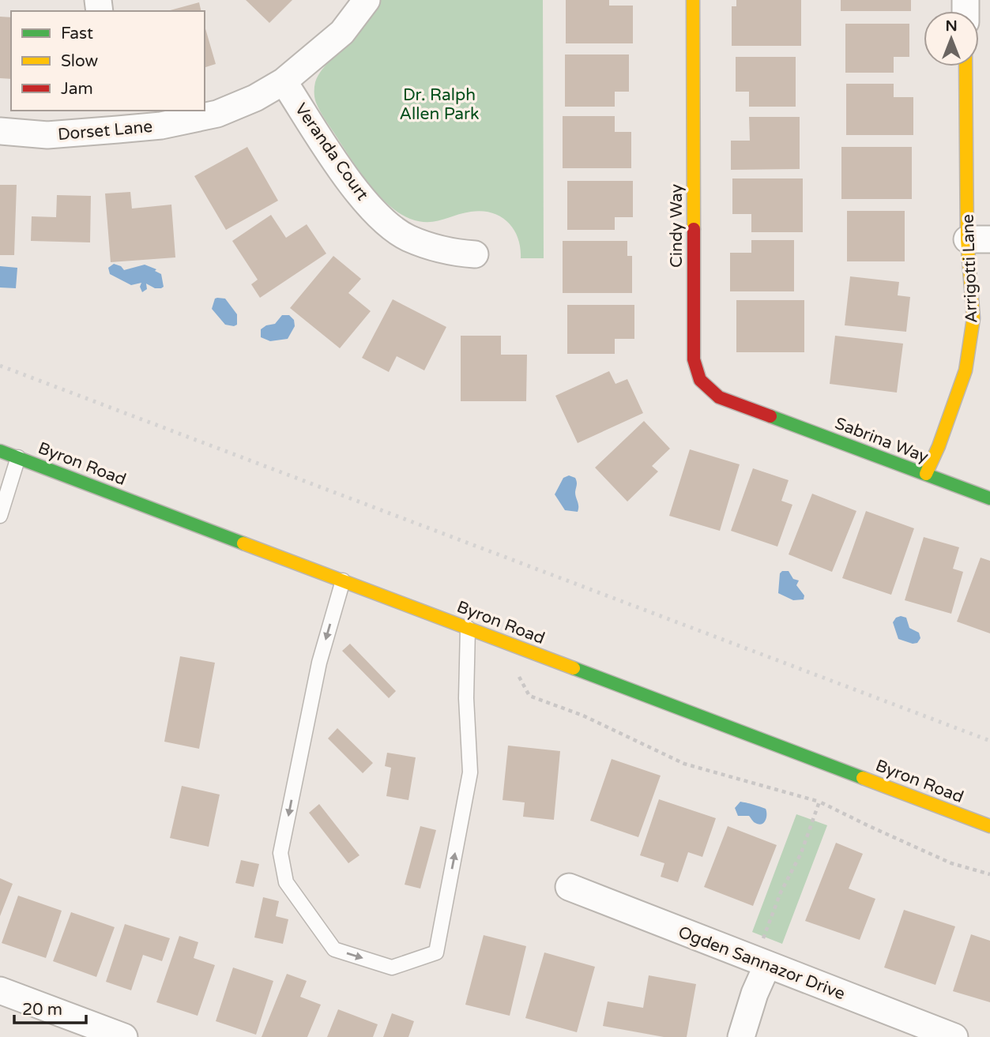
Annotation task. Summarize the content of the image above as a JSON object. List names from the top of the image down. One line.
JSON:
{"streets":{"street":["Dorset Lane","Veranda Court","Cindy Way","Arrigotti Lane","Sabrina Way","Byron Road","Ogden Sannazor Drive"]},"crossings":[["Dorset Lane","Veranda Court"],["Cindy Way","Sabrina Way"],["Arrigotti Lane","Sabrina Way"]],"parks":["Dr. Ralph Allen Park"],"legend":["Fast","Slow","Jam"],"scale_bar":"20 m","north":"top"}
